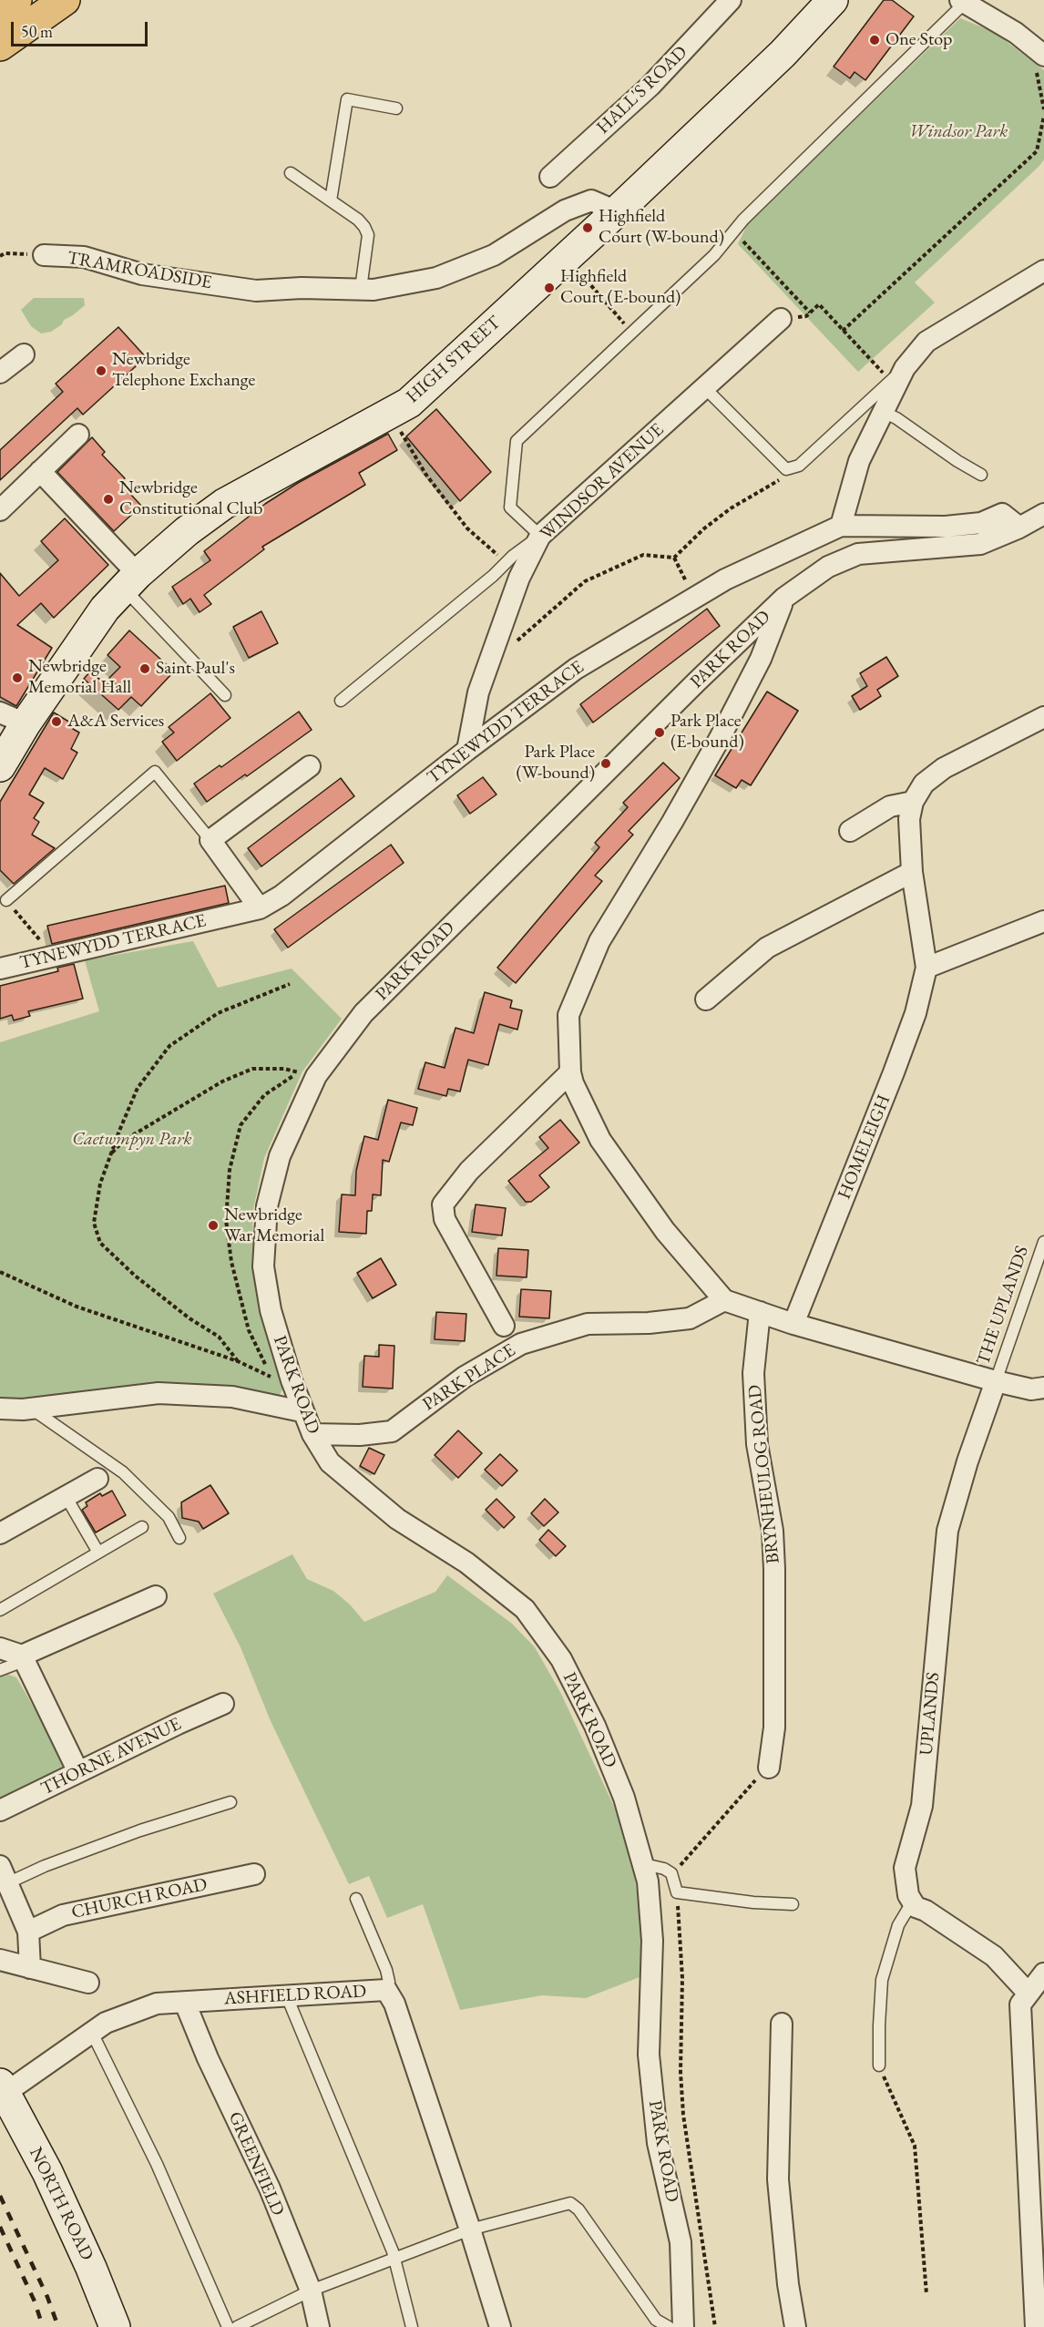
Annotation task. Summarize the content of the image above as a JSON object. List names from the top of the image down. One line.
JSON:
{"streets":{"street":["HALL'S ROAD","TRAMROADSIDE","HIGH STREET","WINDSOR AVENUE","PARK ROAD","TYNEWYDD TERRACE","HOMELEIGH","PARK PLACE","BRYNHEULOG ROAD","UPLANDS","THORNE AVENUE","CHURCH ROAD","ASHFIELD ROAD","GREENFIELD","NORTH ROAD"],"lane":["THE UPLANDS"]},"crossings":[["TRAMROADSIDE","HIGH STREET"],["WINDSOR AVENUE","TYNEWYDD TERRACE"],["PARK ROAD","TYNEWYDD TERRACE"],["PARK ROAD","PARK PLACE"],["THE UPLANDS","UPLANDS"],["ASHFIELD ROAD","GREENFIELD"],["ASHFIELD ROAD","NORTH ROAD"]],"parks":["Windsor Park","Caetwmpyn Park"],"places":["One Stop","Highfield Court (W-bound)","Highfield Court (E-bound)","Newbridge Telephone Exchange","Newbridge Constitutional Club","Saint Paul's","Newbridge Memorial Hall","A&A Services","Park Place (E-bound)","Park Place (W-bound)","Newbridge War Memorial"],"scale_bar":"50 m"}
